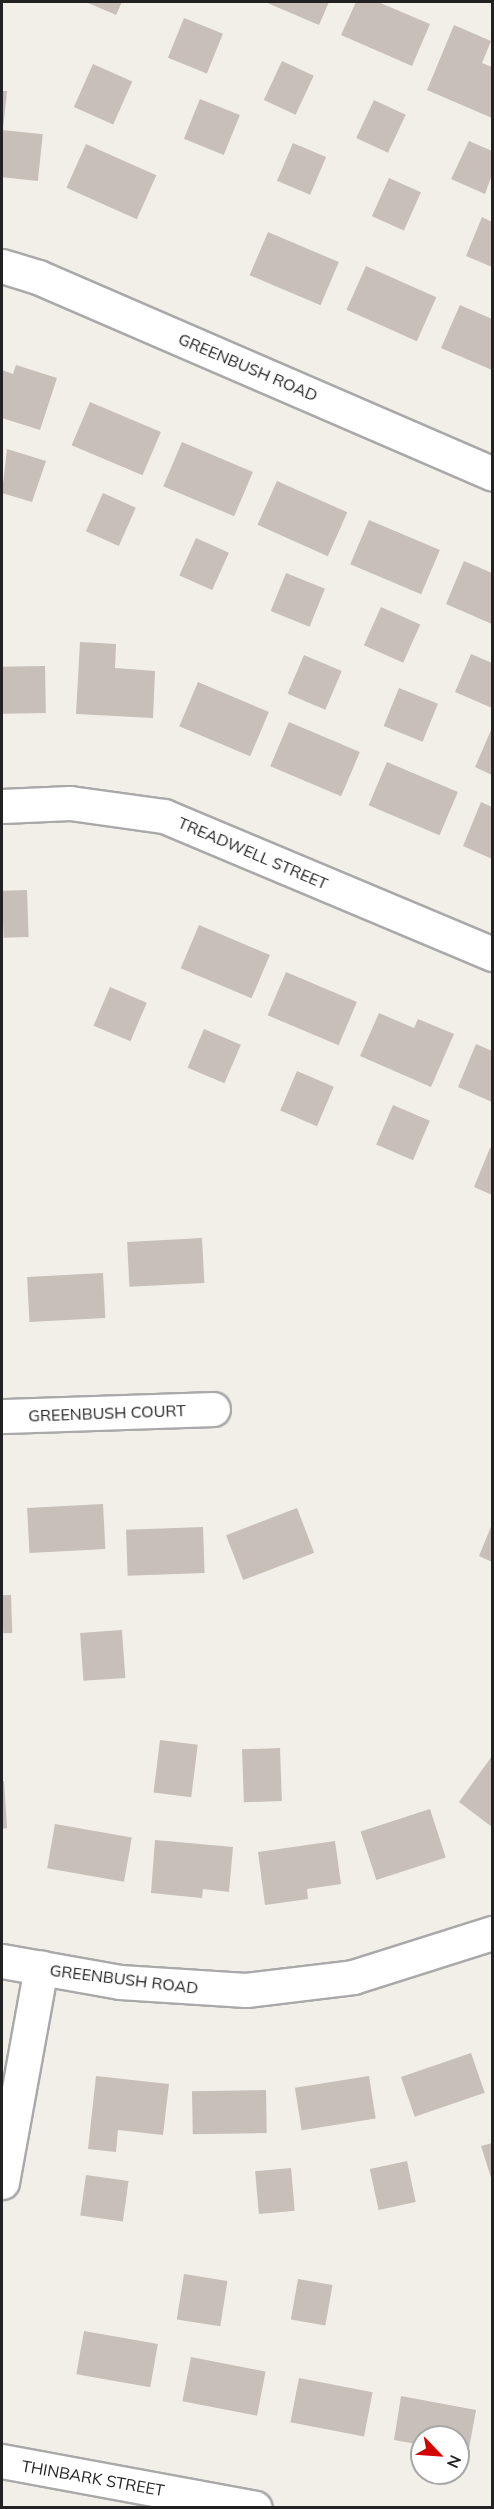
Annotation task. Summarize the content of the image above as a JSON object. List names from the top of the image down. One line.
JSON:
{"streets":{"street":["GREENBUSH ROAD","TREADWELL STREET","GREENBUSH COURT","THINBARK STREET"]},"north":"bottom right"}
